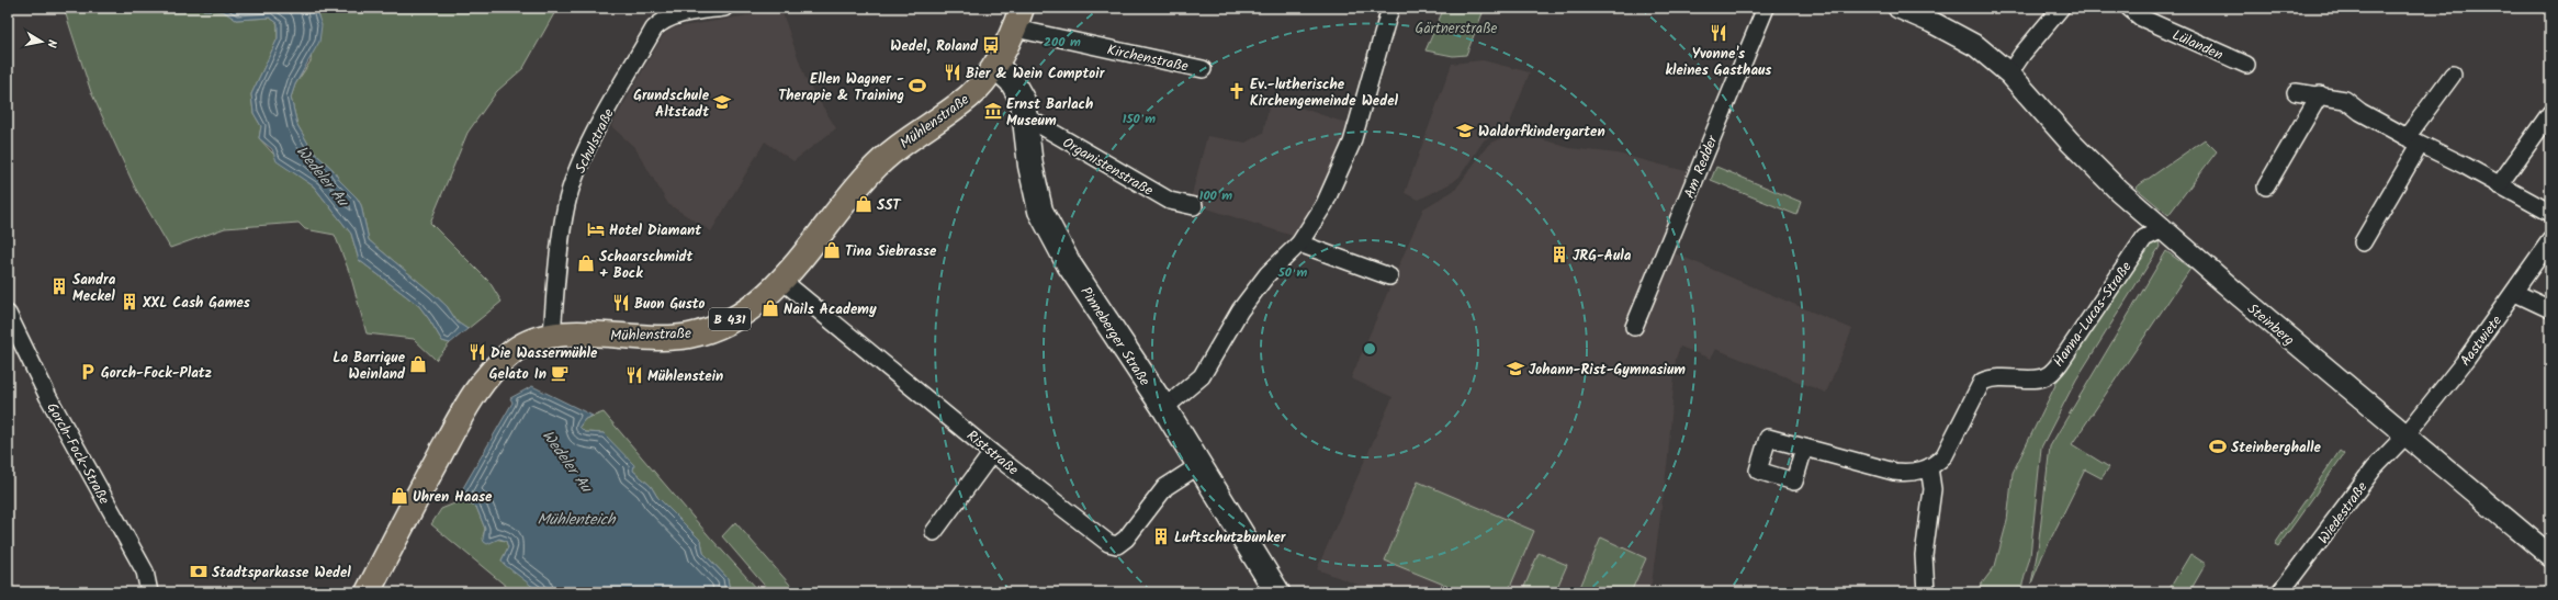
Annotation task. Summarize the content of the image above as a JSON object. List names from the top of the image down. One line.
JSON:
{"streets":{"main road":["Mühlenstraße","B 431","Pinneberger Straße"],"street":["Lülanden","Kirchenstraße","Schulstraße","Organistenstraße","Am Redder","Hanna-Lucas-Straße","Steinberg","Aastwiete","Riststraße","Gorch-Fock-Straße","Wiedestraße"]},"crossings":[["Kirchenstraße","B 431"],["Mühlenstraße","Schulstraße"],["Mühlenstraße","B 431"],["Mühlenstraße","Pinneberger Straße"],["Mühlenstraße","Riststraße"],["Organistenstraße","Pinneberger Straße"],["Hanna-Lucas-Straße","Steinberg"],["B 431","Pinneberger Straße"],["Steinberg","Aastwiete"],["Steinberg","Wiedestraße"],["Pinneberger Straße","Riststraße"],["Aastwiete","Wiedestraße"]],"water":["Wedeler Au","Mühlenteich"],"parks":["Gärtnerstraße"],"places":{"restaurant":["Yvonne's kleines Gasthaus","Bier & Wein Comptoir","Buon Gusto","Die Wassermühle","Mühlenstein"],"bus stop":["Wedel, Roland"],"sports":["Ellen Wagner - Therapie & Training","Steinberghalle"],"church":["Ev.-lutherische Kirchengemeinde Wedel"],"school or university":["Grundschule Altstadt","Waldorfkindergarten","Johann-Rist-Gymnasium"],"museum":["Ernst Barlach Museum"],"shop":["SST","Tina Siebrasse","Schaarschmidt + Bock","Nails Academy","La Barrique Weinland","Uhren Haase"],"hotel":["Hotel Diamant"],"building":["JRG-Aula","Sandra Meckel","XXL Cash Games","Luftschutzbunker"],"parking":["Gorch-Fock-Platz"],"cafe":["Gelato In"],"bank":["Stadtsparkasse Wedel"]},"north":"right","rings":["200 m","150 m","100 m","50 m"]}
